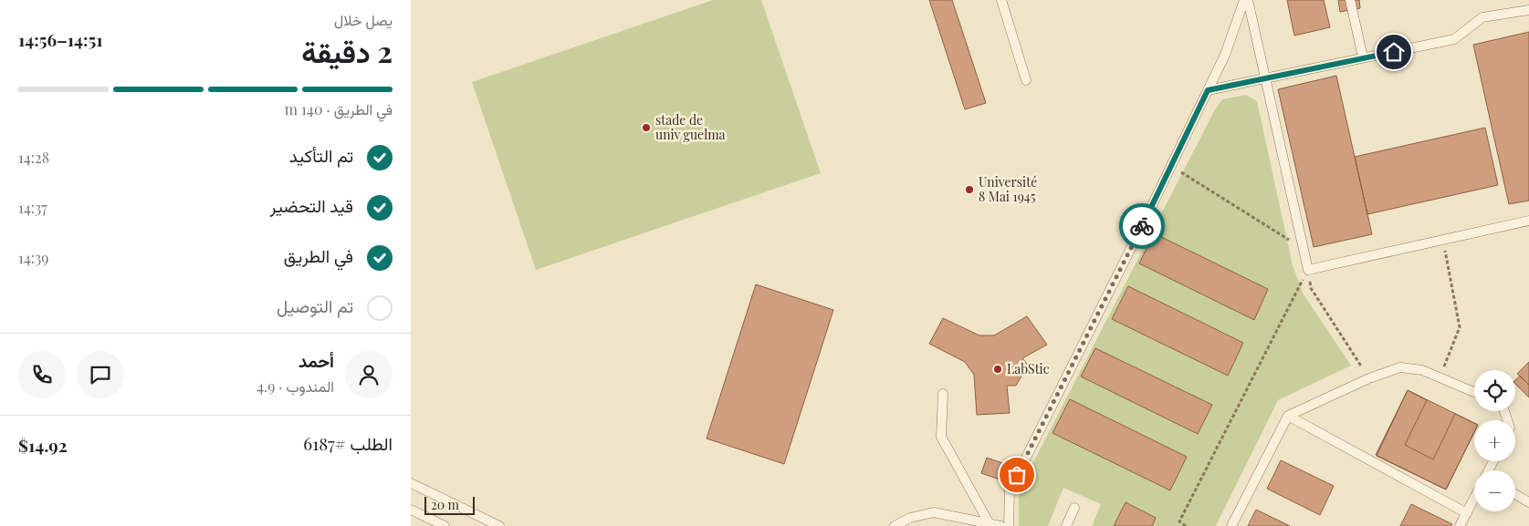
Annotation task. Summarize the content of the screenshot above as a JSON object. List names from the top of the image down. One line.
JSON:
{"places":["stade de univ guelma","Université 8 Mai 1945","LabStic"],"scale_bar":"20 m","page":{"heading":["2 دقيقة","يصل خلال","14:51–14:56"],"panel":["أحمد","المندوب · 4.9","الطلب #6187","$14.92"],"bar":"في الطريق · 140 m","list":[["تم التأكيد","14:28"],["قيد التحضير","14:37"],["في الطريق","14:39"],"تم التوصيل"],"map_buttons":["+","−"],"scale":"20 m"}}
